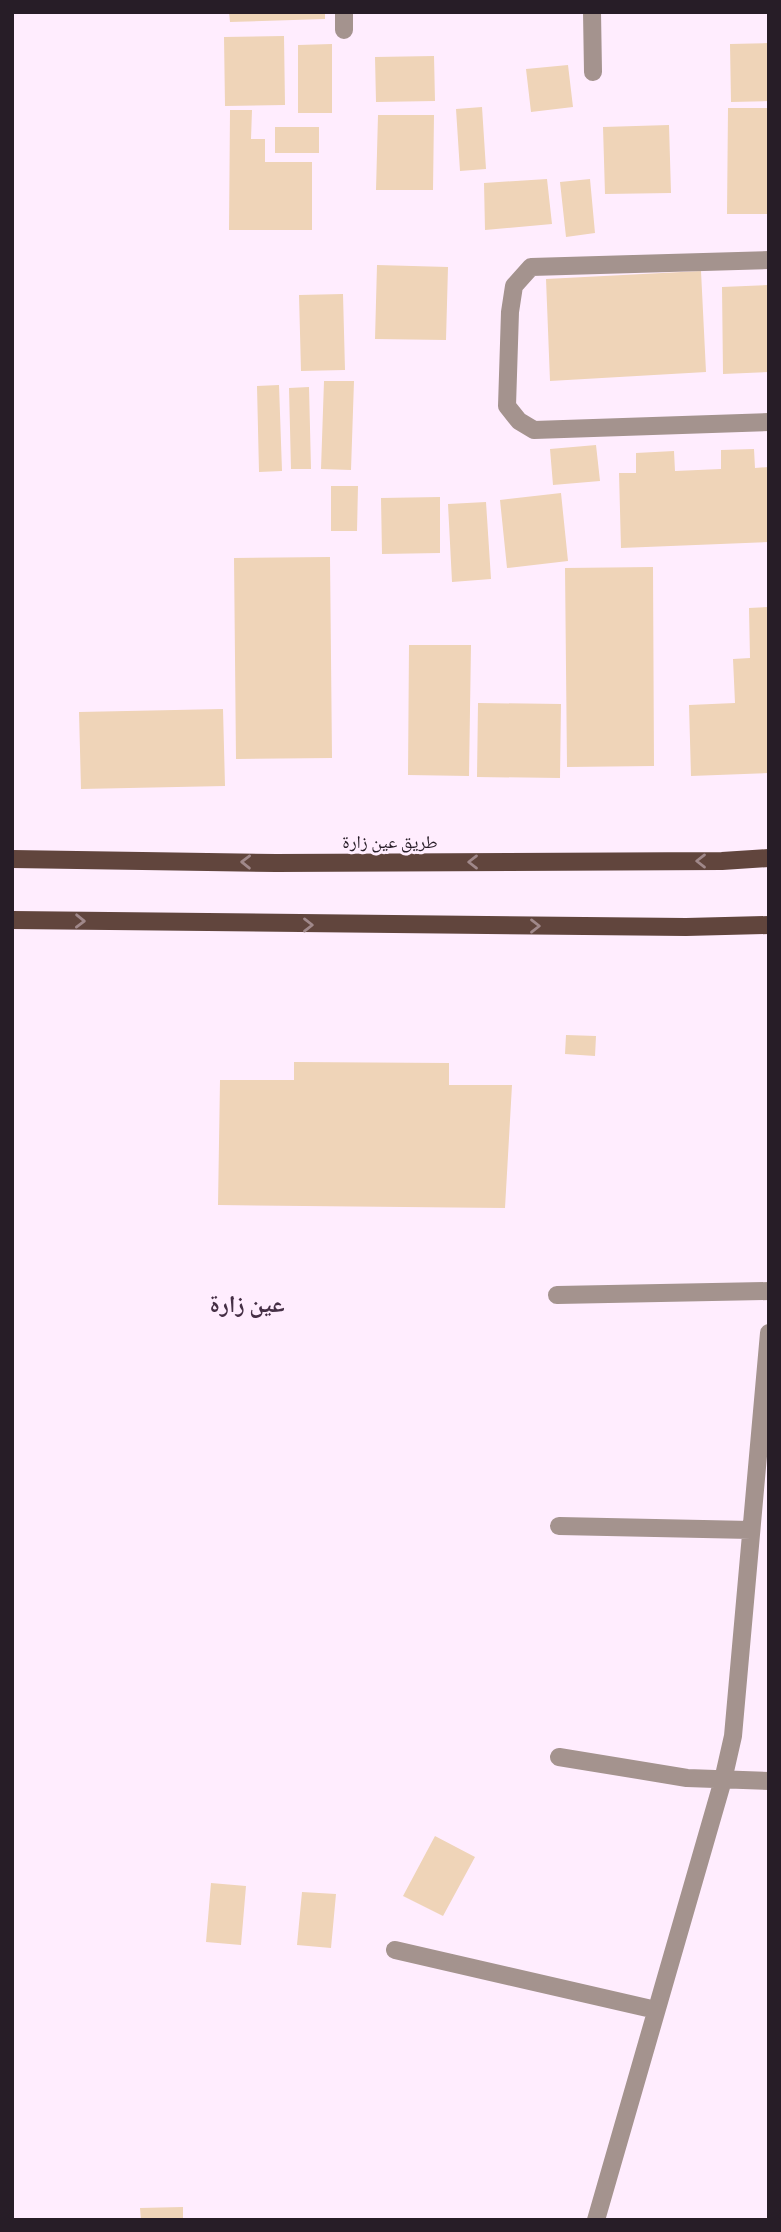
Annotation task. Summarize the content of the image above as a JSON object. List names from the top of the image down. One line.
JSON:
{"streets":{"main road":["طريق عين زارة"]},"districts":["عين زارة"]}
